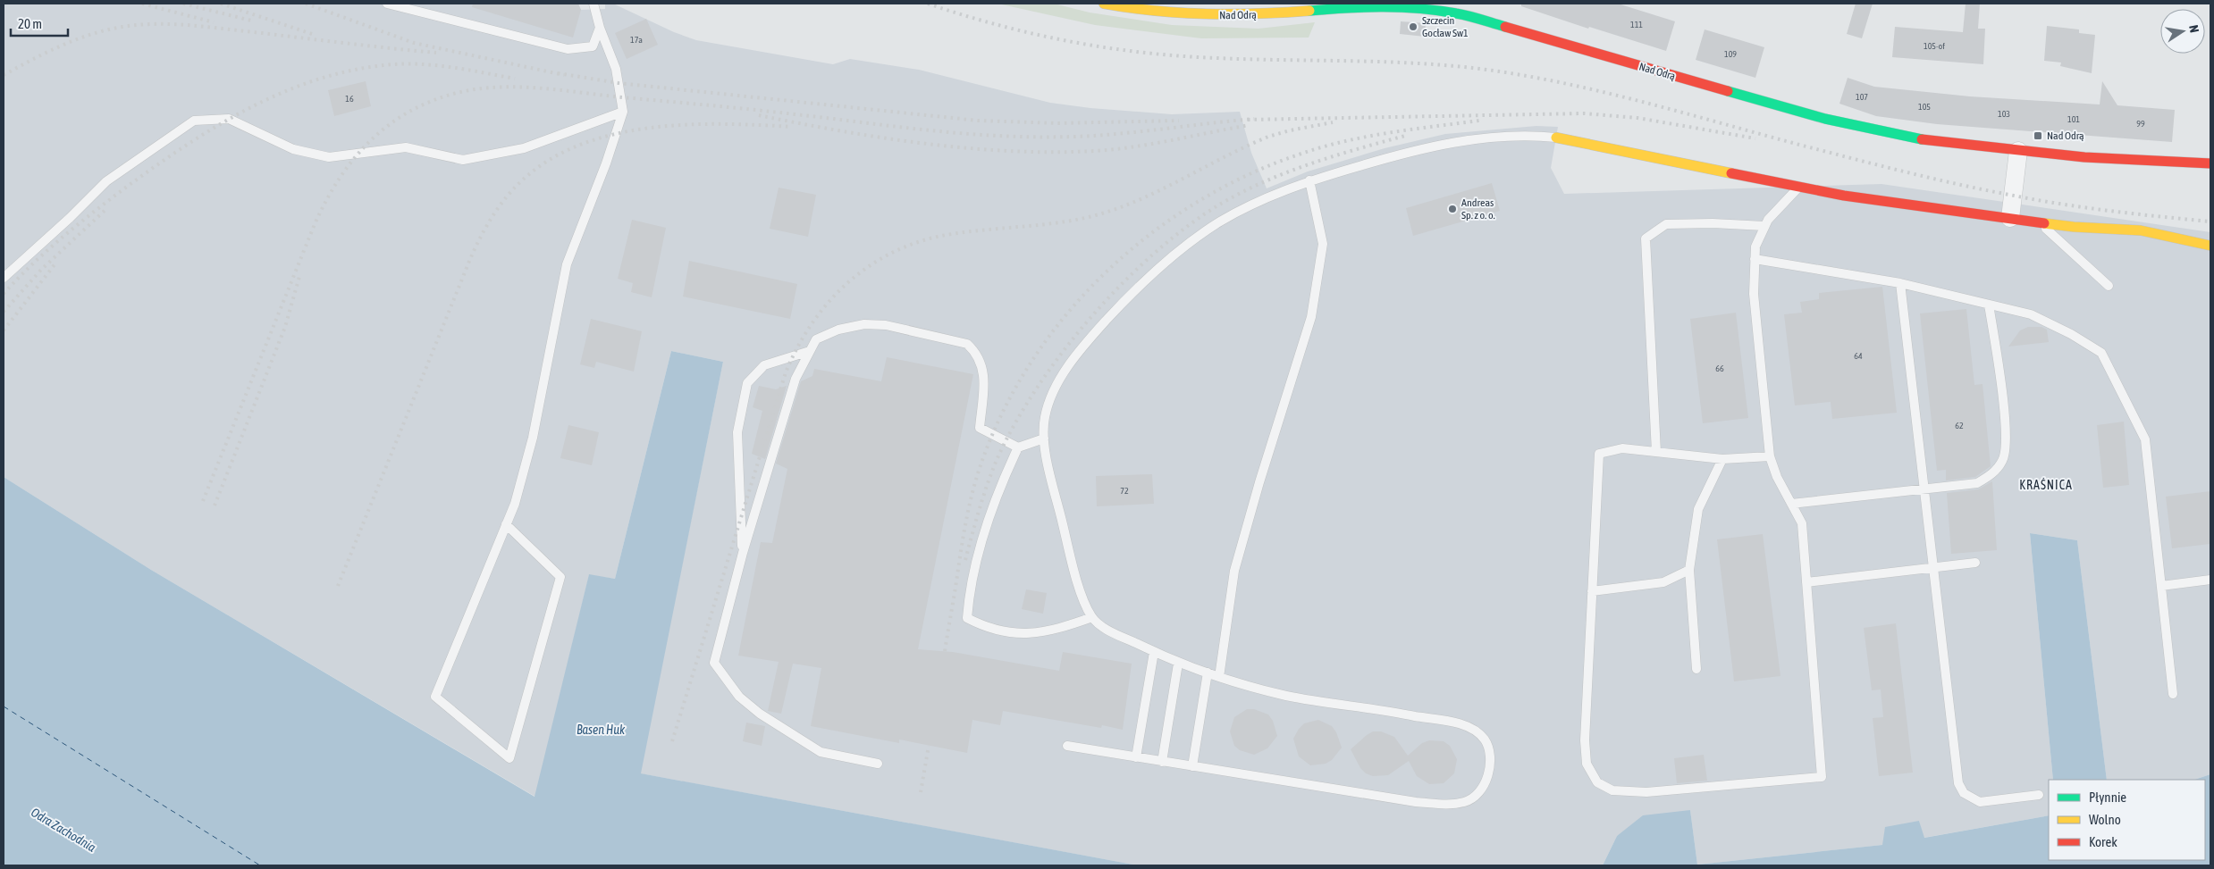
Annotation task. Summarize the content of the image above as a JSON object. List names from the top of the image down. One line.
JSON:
{"streets":{"street":["Nad Odrą"]},"districts":["KRAŚNICA"],"water":["Basen Huk","Odra Zachodnia"],"places":{"other":["Szczecin Gocław Sw1","Andreas Sp. z o. o."],"transit":["Nad Odrą"]},"house_numbers":["111","17a","105-of","109","107","16","105","103","101","99","64","66","62","72"],"legend":["Płynnie","Wolno","Korek"],"scale_bar":"20 m","north":"right"}
